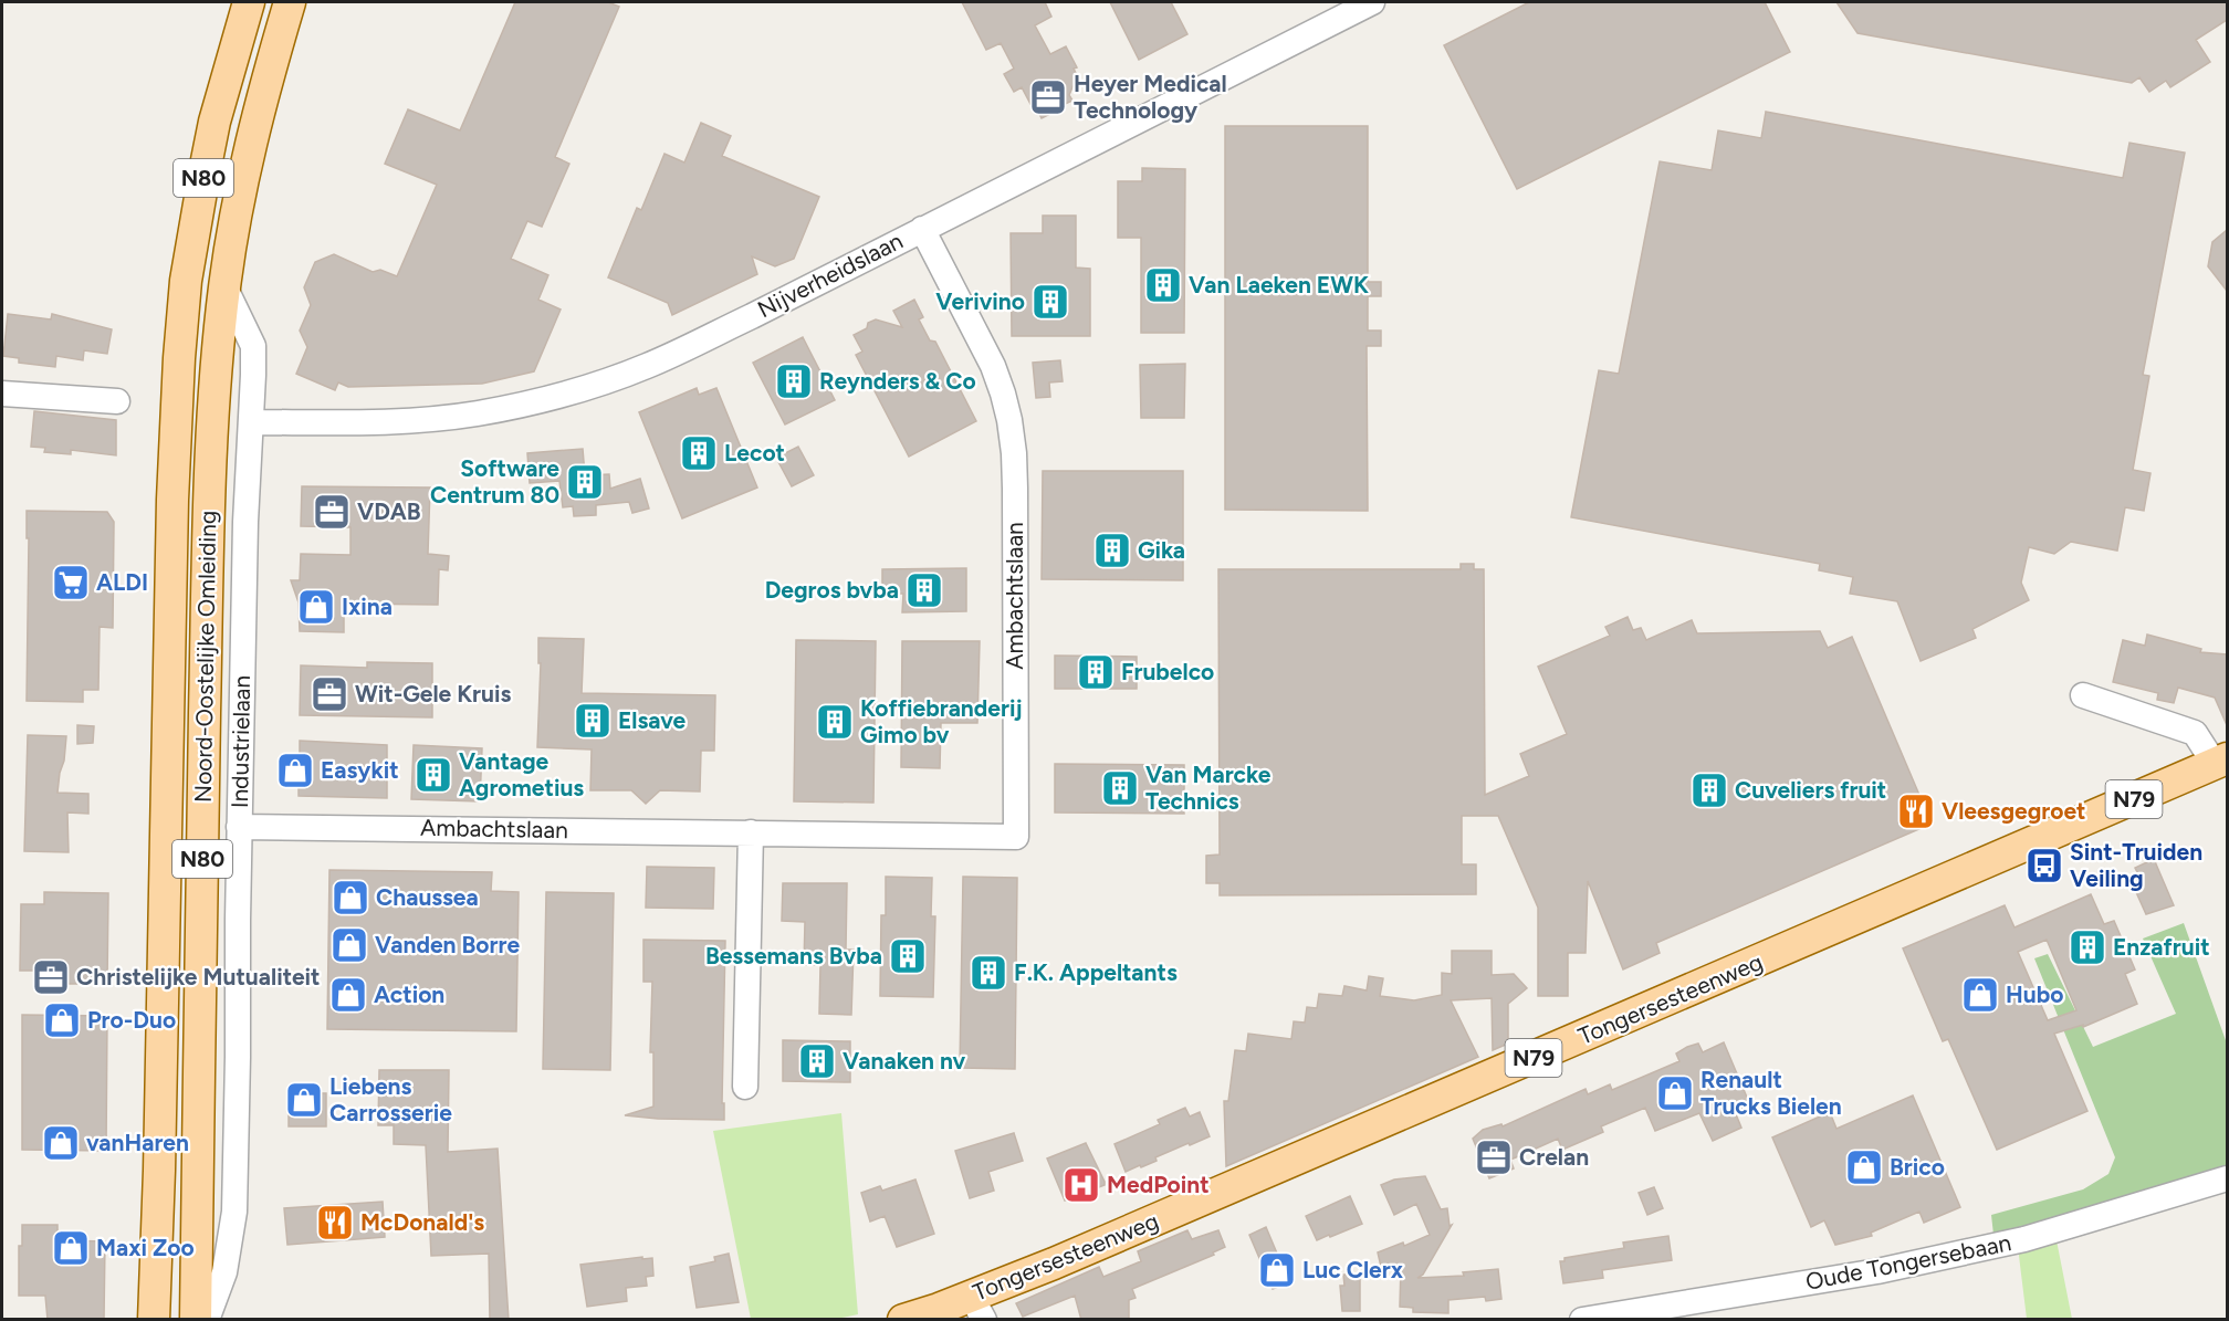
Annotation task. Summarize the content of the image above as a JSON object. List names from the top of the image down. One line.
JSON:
{"streets":{"main road":["N80","Noord-Oostelijke Omleiding","N79","Tongersesteenweg"],"street":["Nijverheidslaan","Ambachtslaan","Industrielaan","Oude Tongersebaan"]},"crossings":[["Nijverheidslaan","Ambachtslaan"],["Nijverheidslaan","Industrielaan"],["Ambachtslaan","Industrielaan"],["Noord-Oostelijke Omleiding","Industrielaan"]],"places":{"office":["Heyer Medical Technology","VDAB","Wit-Gele Kruis","Christelijke Mutualiteit","Crelan"],"building":["Van Laeken EWK","Verivino","Reynders & Co","Lecot","Software Centrum 80","Gika","Degros bvba","Frubelco","Elsave","Koffiebranderij Gimo bv","Vantage Agrometius","Van Marcke Technics","Cuveliers fruit","Enzafruit","Bessemans Bvba","F.K. Appeltants","Vanaken nv"],"supermarket":["ALDI"],"shop":["Ixina","Easykit","Chaussea","Vanden Borre","Action","Hubo","Pro-Duo","Renault Trucks Bielen","Liebens Carrosserie","vanHaren","Brico","Maxi Zoo","Luc Clerx"],"restaurant":["Vleesgegroet","McDonald's"],"bus stop":["Sint-Truiden Veiling"],"hospital":["MedPoint"]}}
